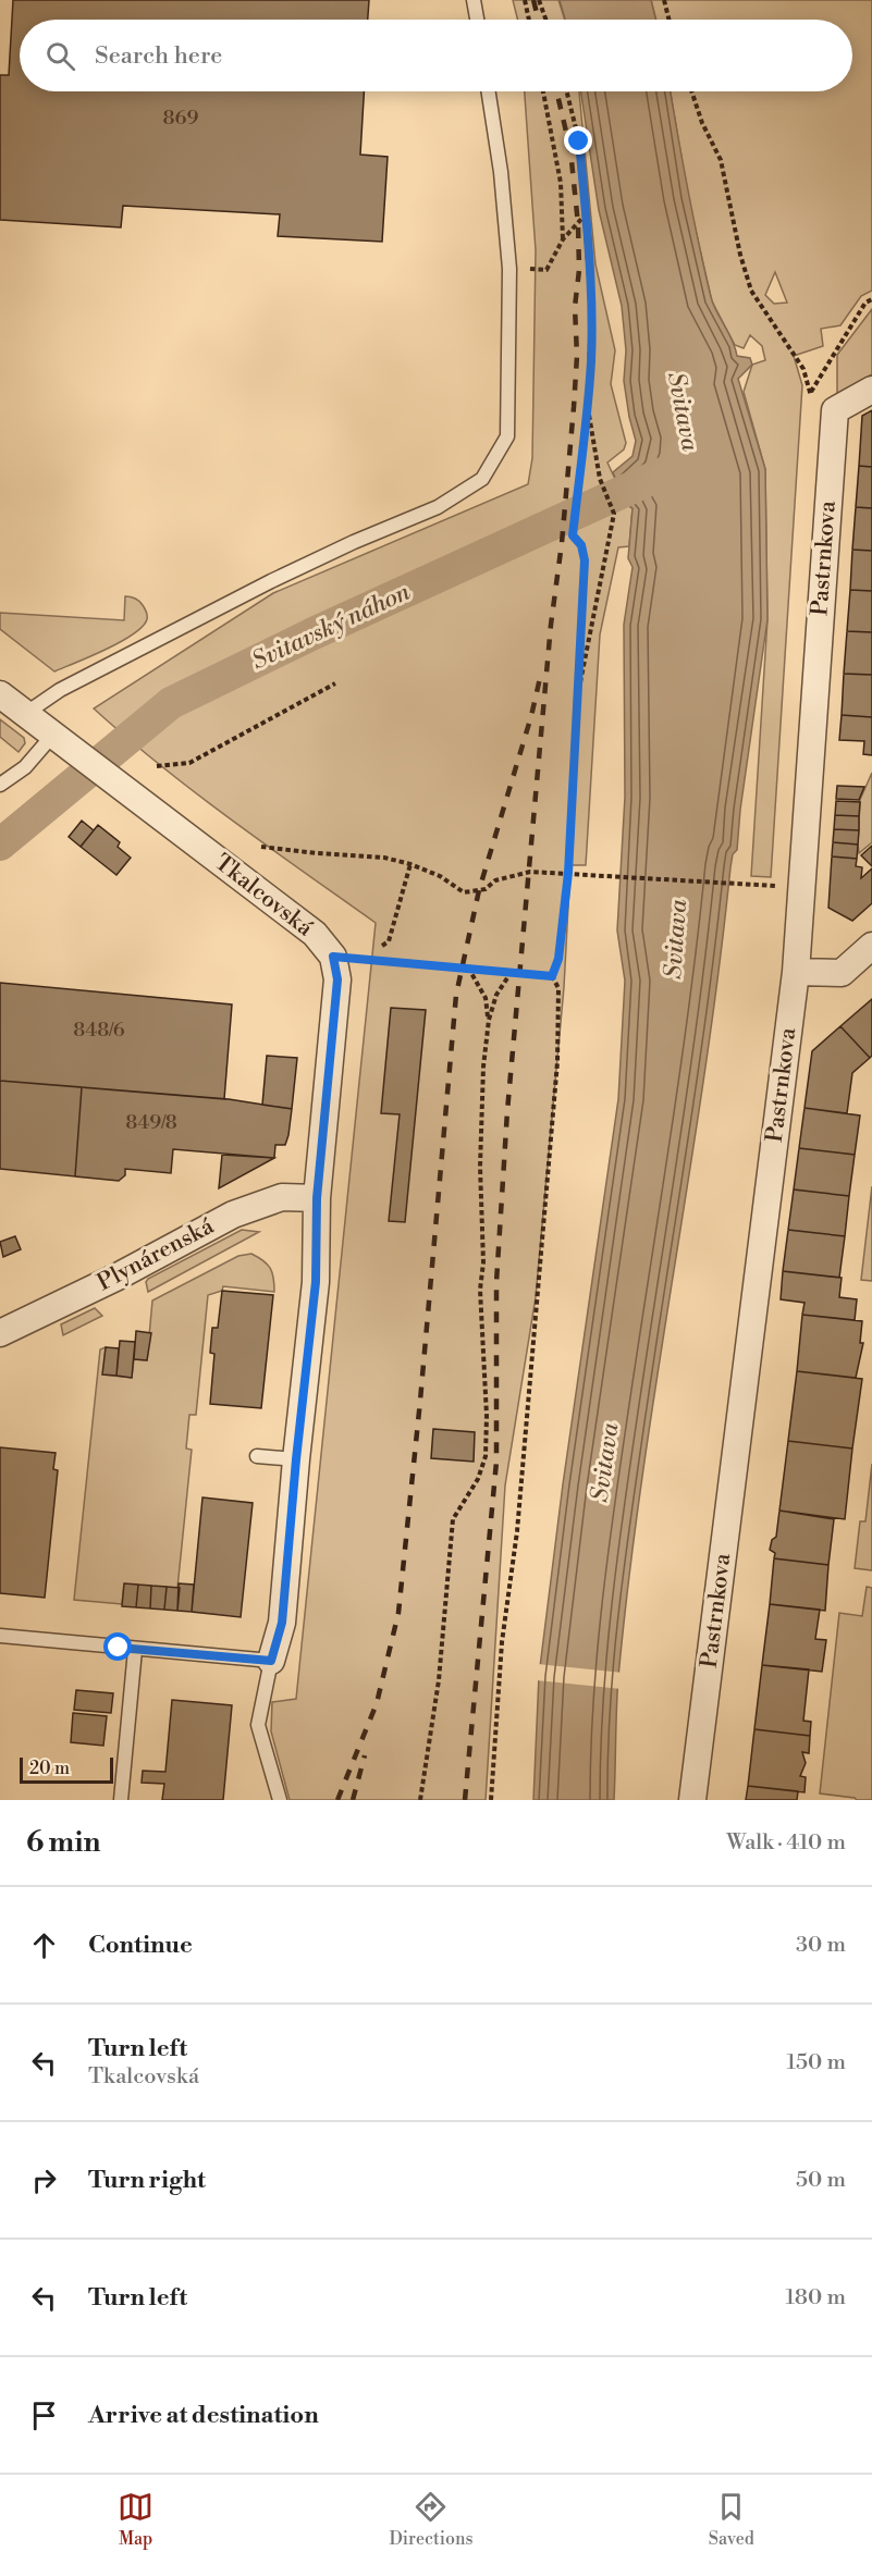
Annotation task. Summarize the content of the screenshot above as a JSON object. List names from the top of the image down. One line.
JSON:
{"streets":{"street":["Pastrnkova","Tkalcovská","Plynárenská"]},"crossings":[["Tkalcovská","Plynárenská"]],"water":["Svitava","Svitavský náhon"],"house_numbers":["869","848/6","849/8"],"scale_bar":"20 m","page":{"search":"Search here","scale":"20 m","heading":["6 min","Walk · 410 m"],"list":[["Continue","30 m"],["Turn left","Tkalcovská","150 m"],["Turn right","50 m"],["Turn left","180 m"],"Arrive at destination"],"nav":["Map","Directions","Saved"]}}
